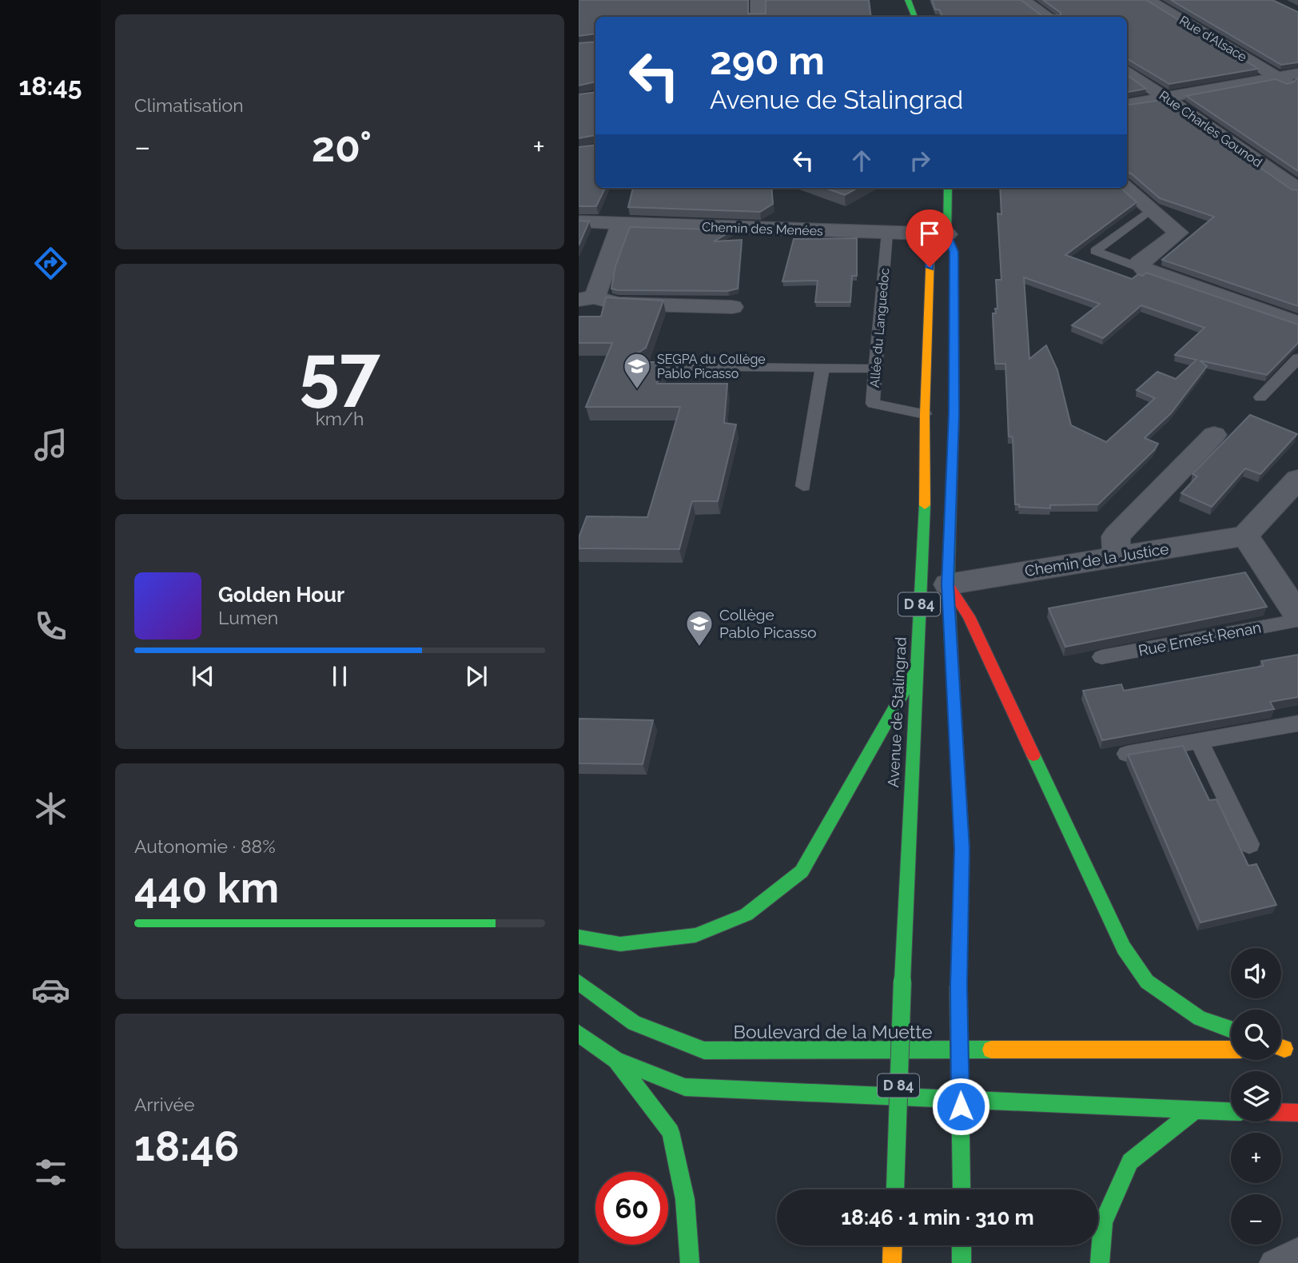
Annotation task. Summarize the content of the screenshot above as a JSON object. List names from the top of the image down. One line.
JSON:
{"streets":{"main road":["D 84","Avenue de Stalingrad","Boulevard de la Muette"],"street":["Rue d'Alsace","Rue Charles Gounod","Chemin des Menées","Chemin de la Justice"],"lane":["Allée du Languedoc","Rue Ernest Renan"]},"crossings":[["Chemin des Menées","Allée du Languedoc"],["Chemin des Menées","D 84"],["Chemin des Menées","Avenue de Stalingrad"],["Allée du Languedoc","Avenue de Stalingrad"],["Chemin de la Justice","D 84"],["D 84","Avenue de Stalingrad"]],"places":{"school or university":["SEGPA du Collège Pablo Picasso","Collège Pablo Picasso"]},"page":{"tabs":"18:45","tile":["Climatisation",["57","km/h"],["Autonomie · 88%","440 km"],["Arrivée","18:46"]],"turn":["290 m","Avenue de Stalingrad"],"heat":["−","20°","+"],"song":["Golden Hour","Lumen"],"map_buttons":["+","−"],"limit":"60","trip":"18:46 · 1 min · 310 m"}}
